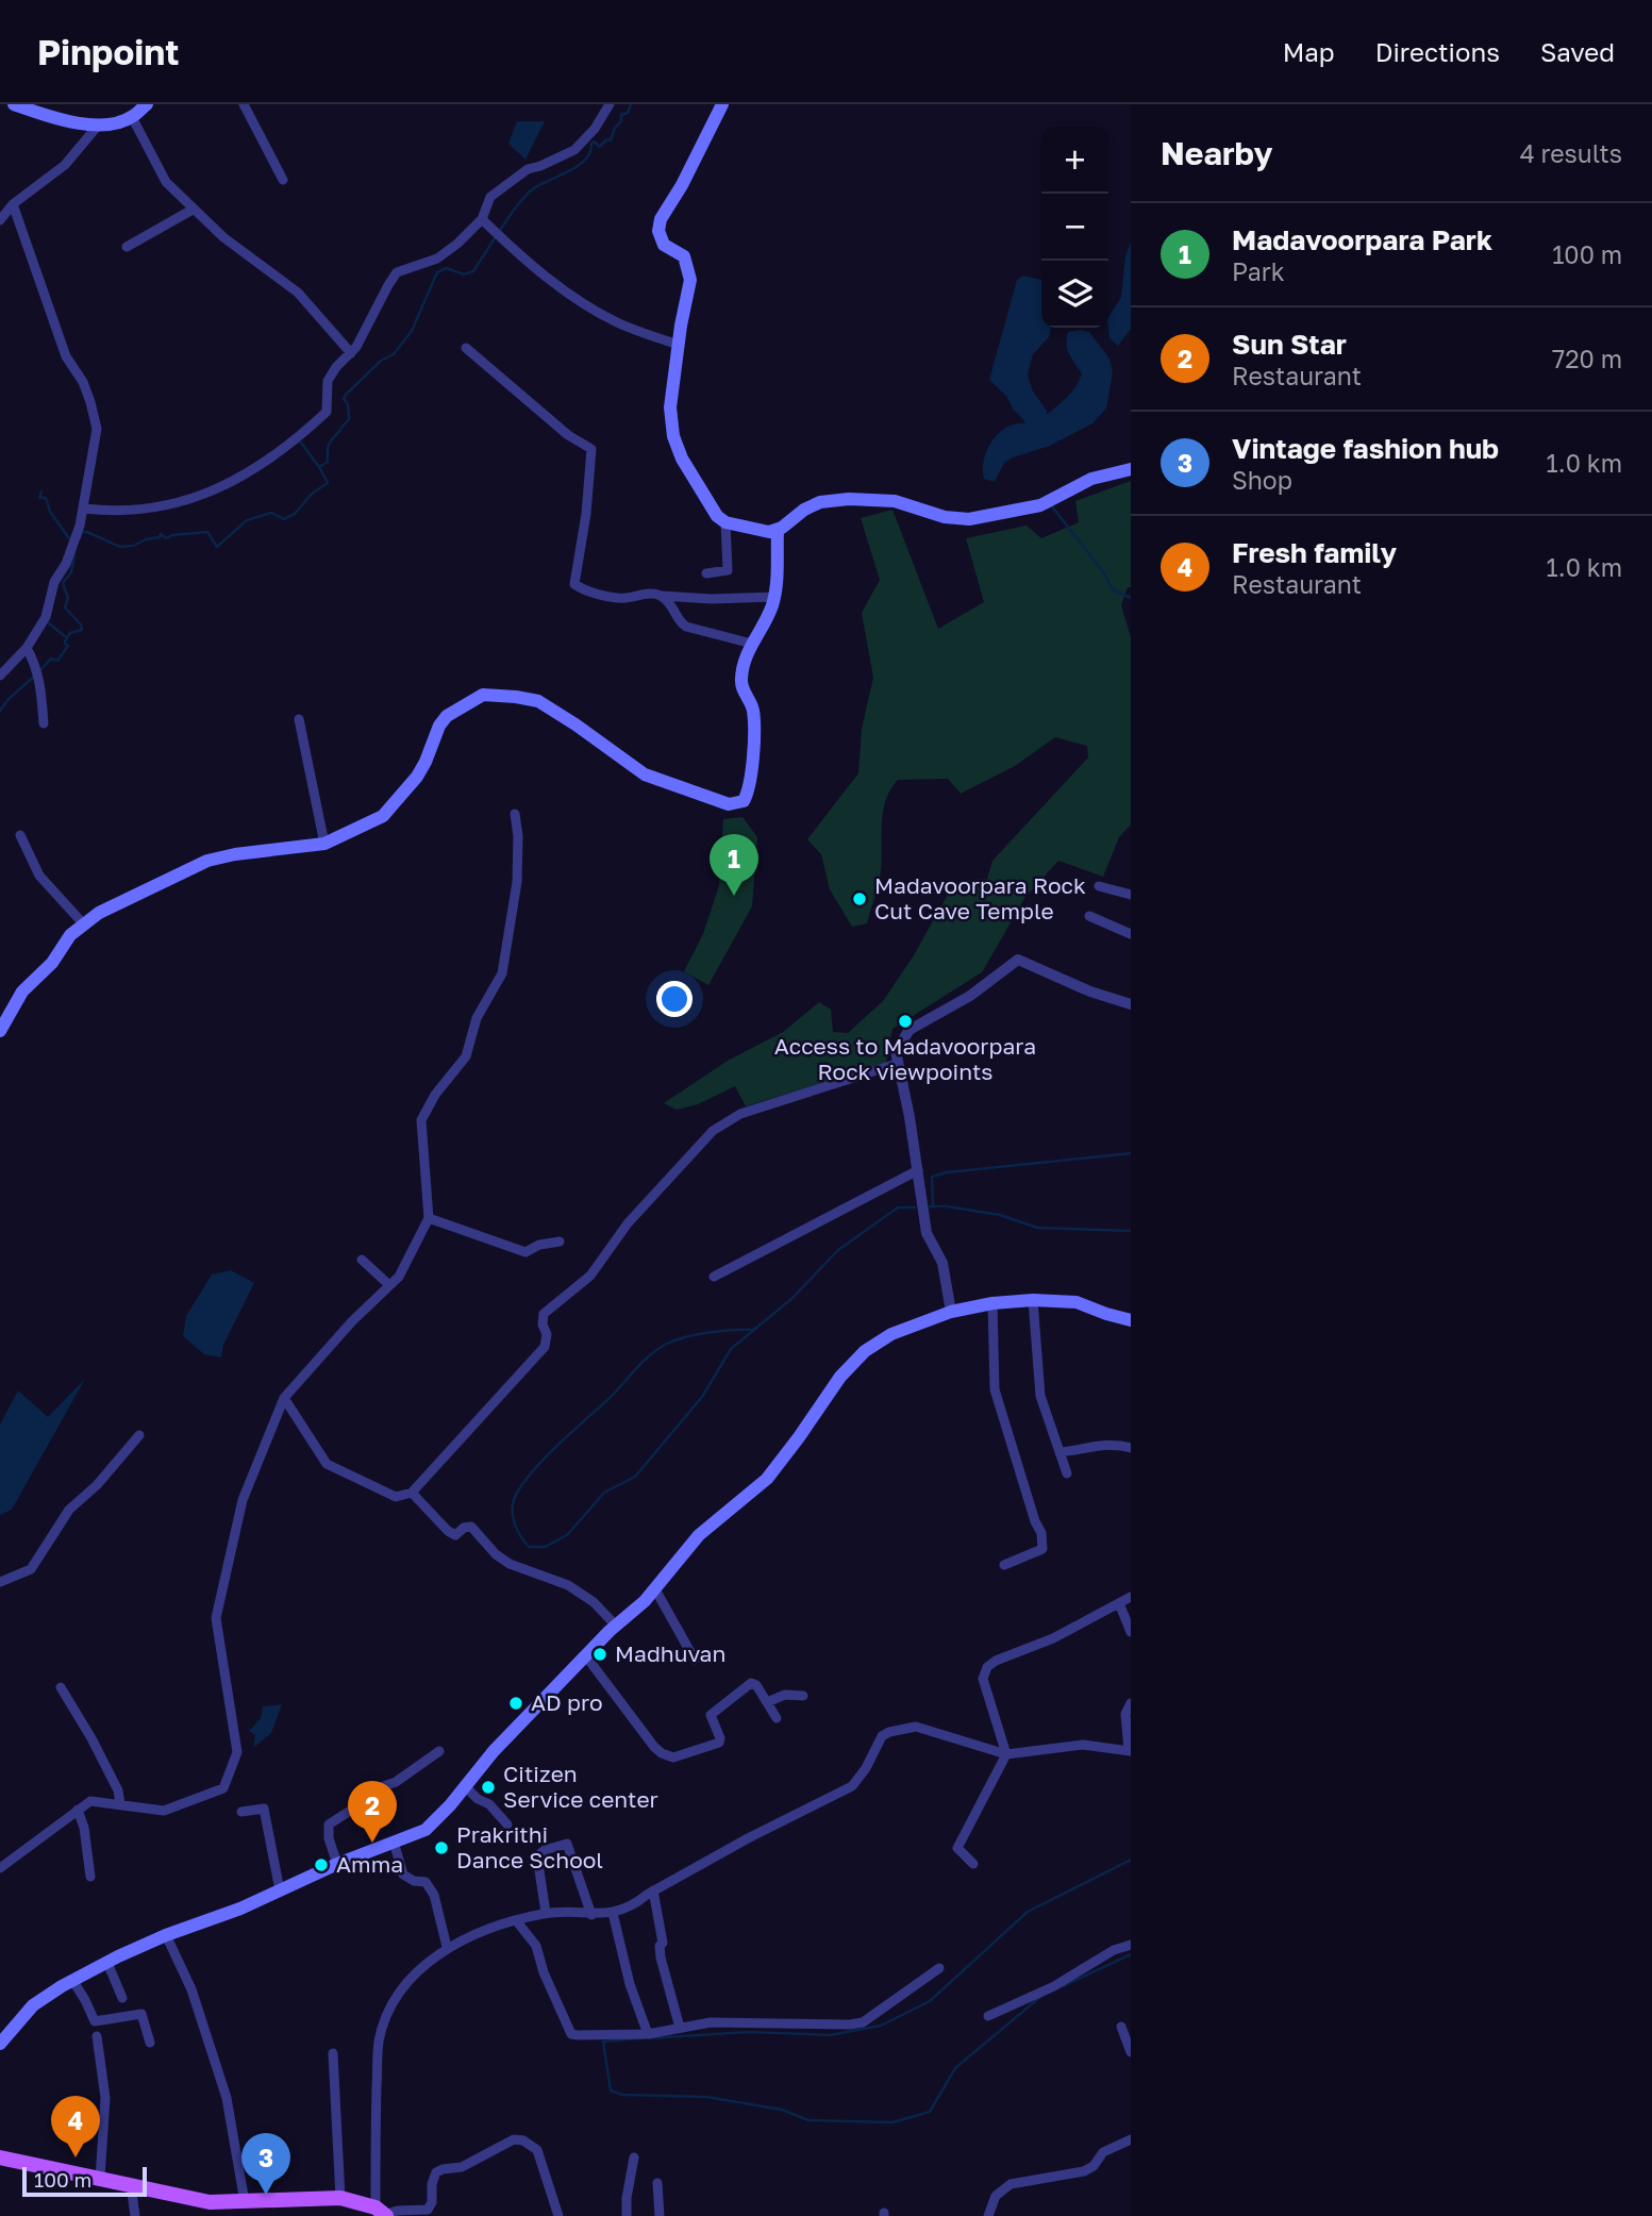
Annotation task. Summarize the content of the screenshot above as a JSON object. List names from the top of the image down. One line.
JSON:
{"places":["Madavoorpara Rock Cut Cave Temple","Access to Madavoorpara Rock viewpoints","Madhuvan","AD pro","Citizen Service center","Prakrithi Dance School","Amma"],"scale_bar":"100 m","page":{"header":"Pinpoint","nav":["Map","Directions","Saved"],"heading":["Nearby","4 results"],"map_buttons":["+","−"],"list":[{"mark":"1","name":"Madavoorpara Park","note":"Park","value":"100 m"},{"mark":"2","name":"Sun Star","note":"Restaurant","value":"720 m"},{"mark":"3","name":"Vintage fashion hub","note":"Shop","value":"1.0 km"},{"mark":"4","name":"Fresh family","note":"Restaurant","value":"1.0 km"}],"pins":["1","2","4","3"],"scale":"100 m"}}
